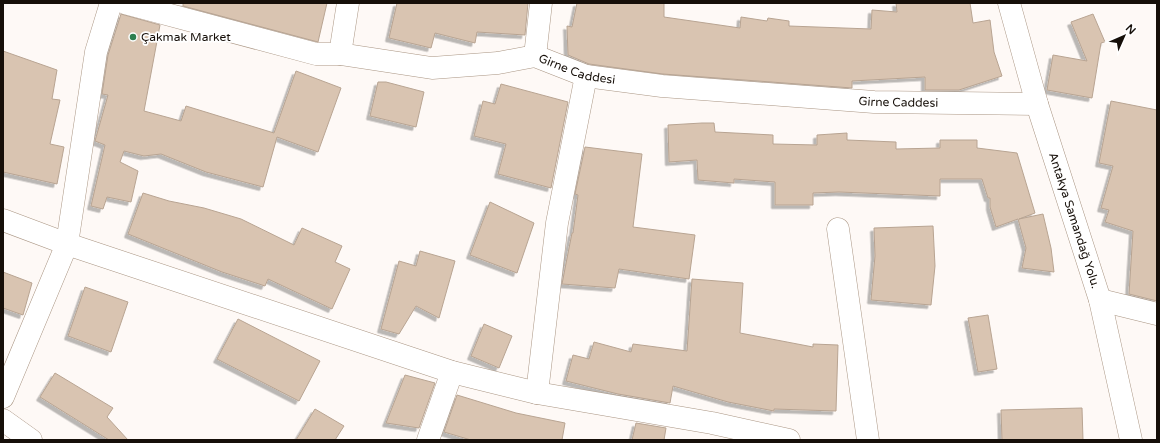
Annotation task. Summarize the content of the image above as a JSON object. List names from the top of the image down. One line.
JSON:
{"streets":{"street":["Girne Caddesi","Antakya Samandağ Yolu."]},"crossings":[["Girne Caddesi","Antakya Samandağ Yolu."]],"places":["Çakmak Market"],"north":"top right"}
